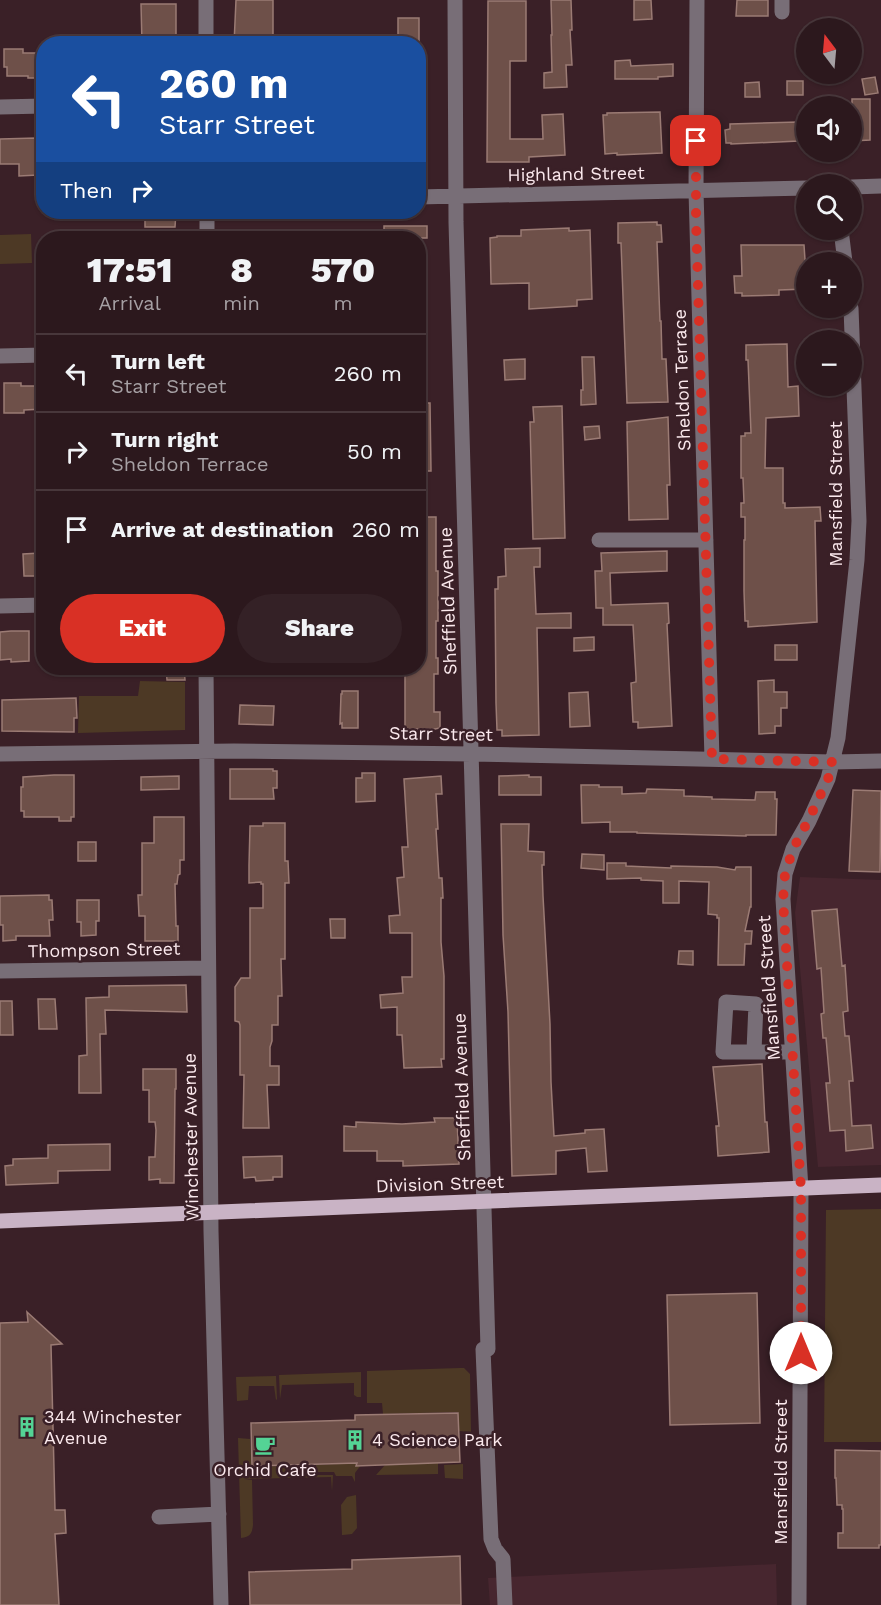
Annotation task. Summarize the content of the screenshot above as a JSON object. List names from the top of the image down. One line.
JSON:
{"streets":{"main road":["Division Street"],"street":["Highland Street","Sheldon Terrace","Mansfield Street","Sheffield Avenue","Starr Street","Thompson Street","Winchester Avenue"]},"crossings":[["Highland Street","Sheldon Terrace"],["Highland Street","Sheffield Avenue"],["Sheldon Terrace","Starr Street"],["Mansfield Street","Starr Street"],["Mansfield Street","Division Street"],["Sheffield Avenue","Starr Street"],["Sheffield Avenue","Division Street"],["Starr Street","Winchester Avenue"],["Thompson Street","Winchester Avenue"],["Winchester Avenue","Division Street"]],"places":{"building":["344 Winchester Avenue","4 Science Park"],"cafe":["Orchid Cafe"]},"north":"top","page":{"map_buttons":["+","−"],"turn":["260 m","Starr Street"],"then":"Then","eta":["17:51","Arrival","8","min","570","m"],"list":[{"name":"Turn left","note":"Starr Street","value":"260 m"},{"name":"Turn right","note":"Sheldon Terrace","value":"50 m"},{"name":"Arrive at destination","value":"260 m"}],"buttons":["Exit","Share"]}}
